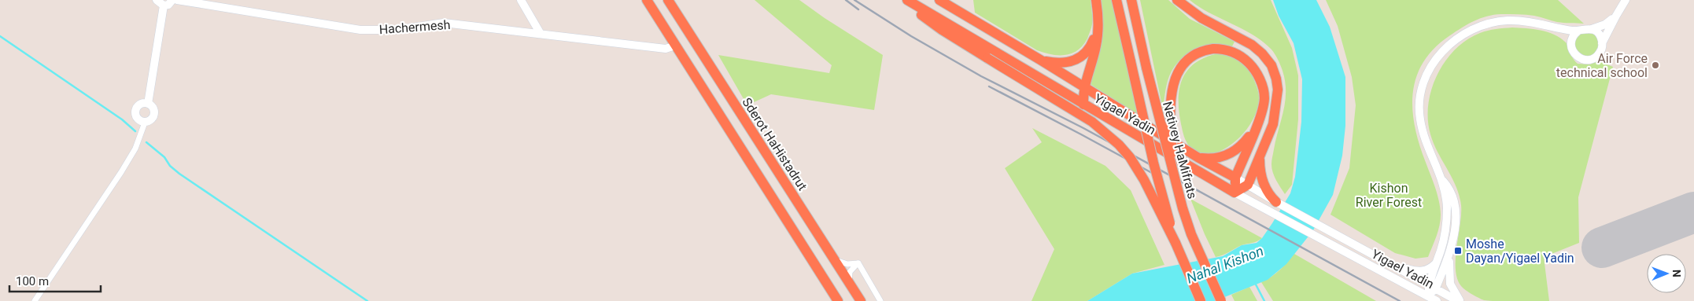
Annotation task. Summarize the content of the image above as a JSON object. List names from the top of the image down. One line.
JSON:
{"streets":{"highway":["Yigael Yadin","Sderot HaHistadrut","Netivey HaMifrats"],"street":["Hachermesh"]},"water":["Nahal Kishon"],"parks":["Kishon River Forest"],"places":{"other":["Air Force technical school"],"transit":["Moshe Dayan/Yigael Yadin"]},"scale_bar":"100 m","north":"right"}
